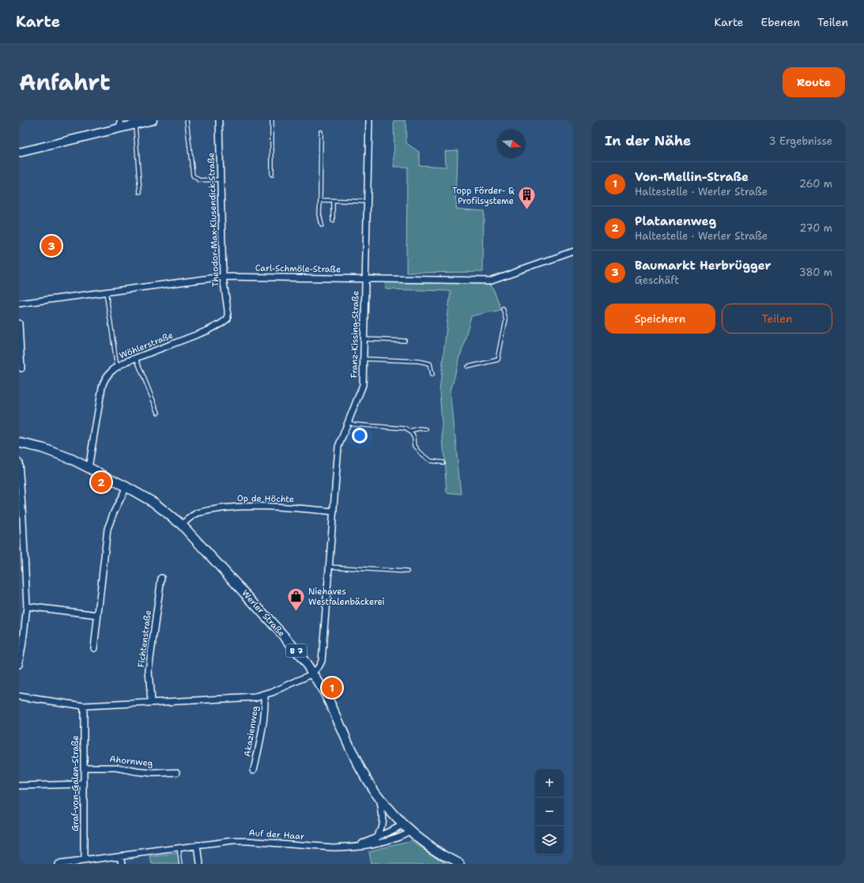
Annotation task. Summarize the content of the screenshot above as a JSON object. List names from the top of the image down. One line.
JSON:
{"streets":{"main road":["Werler Straße","B 7"],"street":["Theodor-Max-Klusendick-Straße","Carl-Schmöle-Straße","Franz-Kissing-Straße","Wöhlerstraße","Op de Höchte","Fichtenstraße","Akazienweg","Ahornweg","Graf-von-Galen-Straße","Auf der Haar"]},"crossings":[["Theodor-Max-Klusendick-Straße","Carl-Schmöle-Straße"],["Theodor-Max-Klusendick-Straße","Wöhlerstraße"],["Carl-Schmöle-Straße","Franz-Kissing-Straße"],["Franz-Kissing-Straße","Op de Höchte"],["Franz-Kissing-Straße","Werler Straße"],["Wöhlerstraße","Werler Straße"],["Op de Höchte","Werler Straße"],["Werler Straße","Auf der Haar"],["Ahornweg","Graf-von-Galen-Straße"],["Graf-von-Galen-Straße","Auf der Haar"]],"places":{"building":["Topp Förder- & Profilsysteme"],"shop":["Niehaves Westfalenbäckerei"]},"north":"right","page":{"header":"Karte","nav":["Karte","Ebenen","Teilen"],"title":"Anfahrt","buttons":["Route",["Speichern","Teilen"]],"heading":["In der Nähe","3 Ergebnisse"],"list":[{"mark":"1","name":"Von-Mellin-Straße","note":"Haltestelle · Werler Straße","value":"260 m"},{"mark":"2","name":"Platanenweg","note":"Haltestelle · Werler Straße","value":"270 m"},{"mark":"3","name":"Baumarkt Herbrügger","note":"Geschäft","value":"380 m"}],"pins":["3","2","1"],"map_buttons":["+","−"]}}
